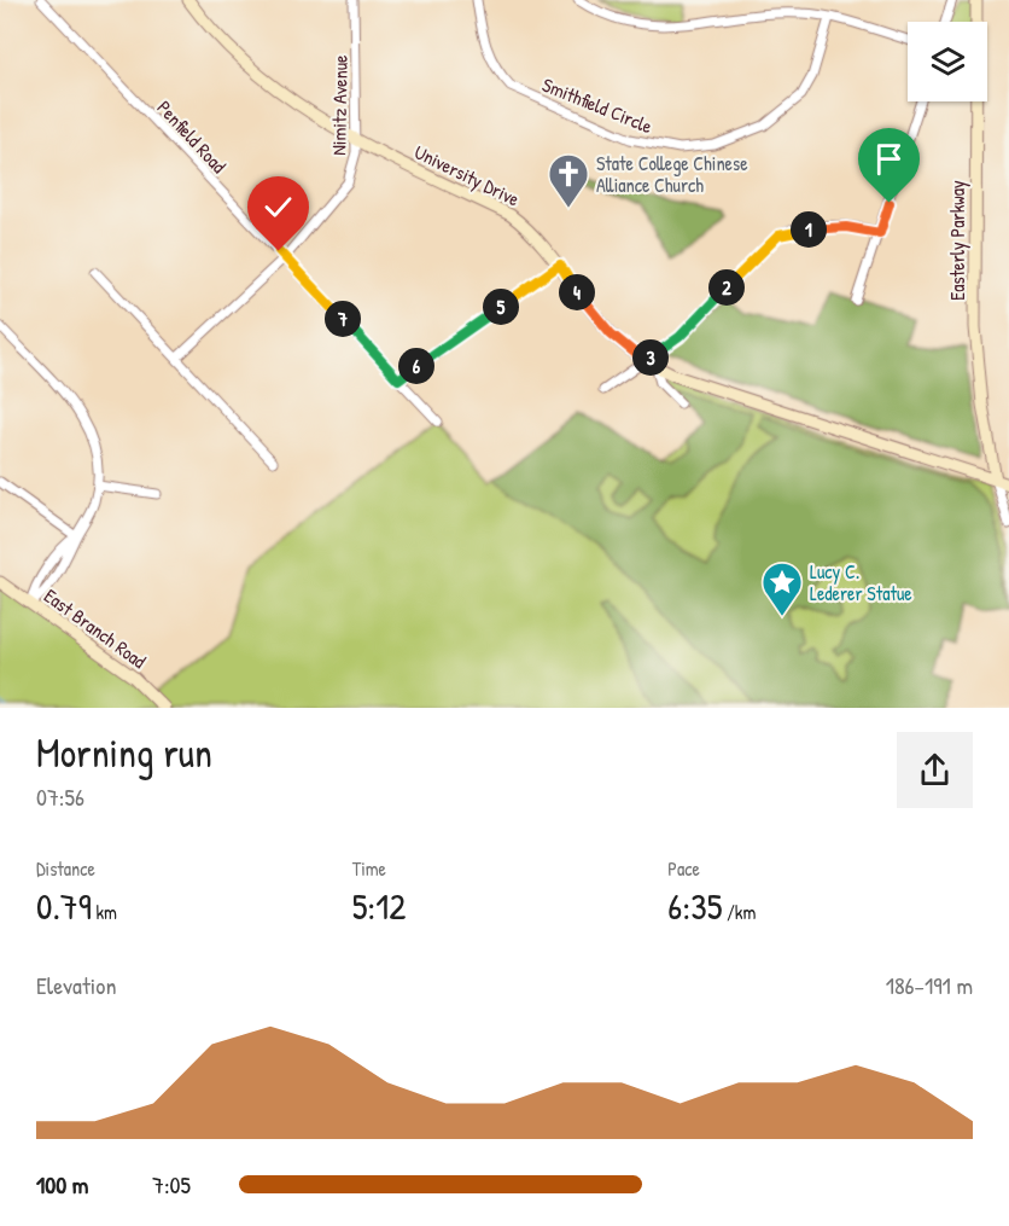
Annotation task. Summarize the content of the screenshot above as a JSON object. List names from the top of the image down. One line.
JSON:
{"streets":{"main road":["University Drive","Easterly Parkway","East Branch Road"],"street":["Nimitz Avenue","Smithfield Circle","Penfield Road"]},"crossings":[["Nimitz Avenue","Penfield Road"],["Nimitz Avenue","University Drive"],["University Drive","Easterly Parkway"]],"places":{"church":["State College Chinese Alliance Church"],"place":["Lucy C. Lederer Statue"]},"page":{"pins":["1","2","4","5","7","3","6"],"heading":["Morning run","07:56"],"stats":[["Distance","0.79 km"],["Time","5:12"],["Pace","6:35 /km"]],"chart":["Elevation","186–191 m"],"list":[{"name":"100 m","note":"7:05"}]}}
